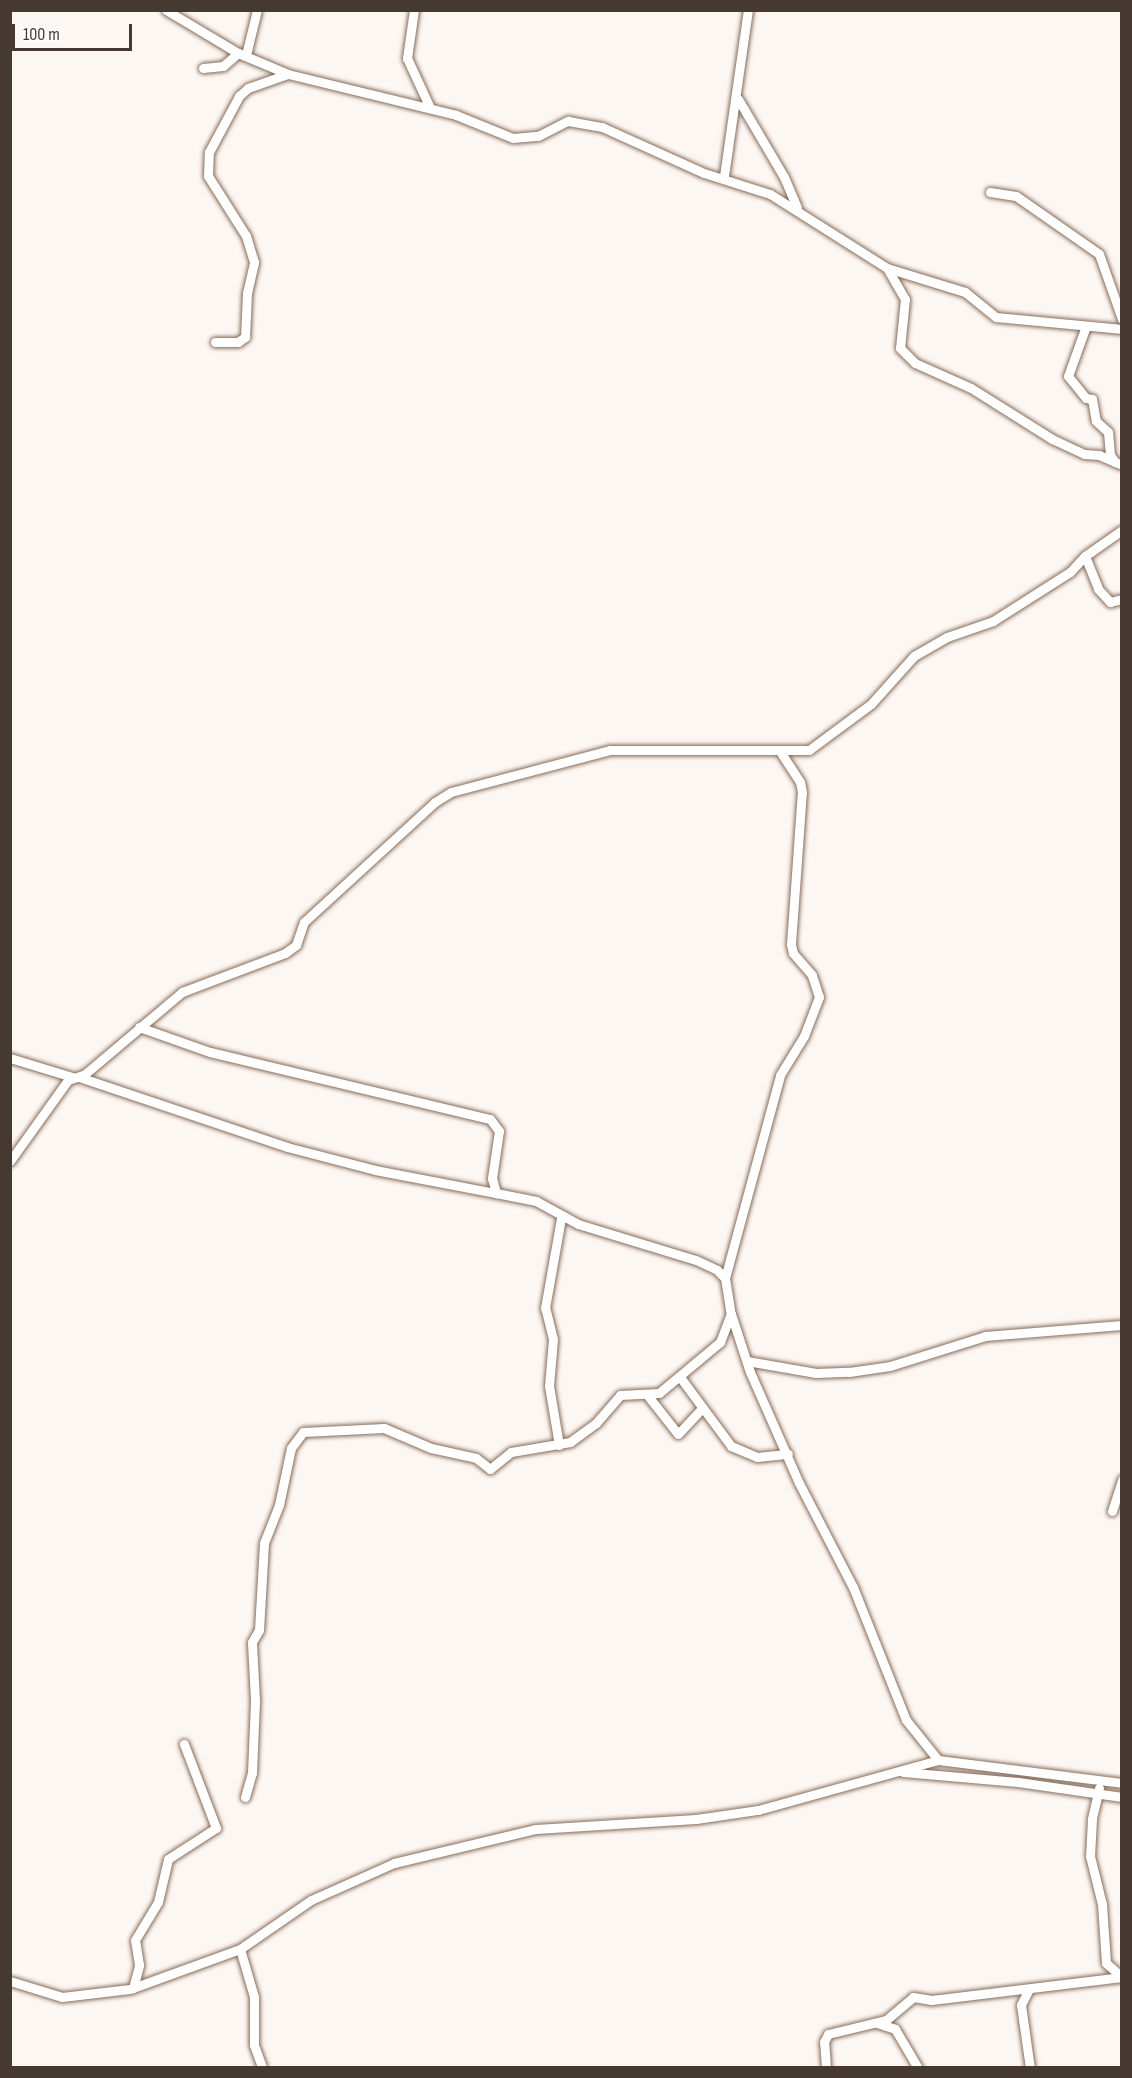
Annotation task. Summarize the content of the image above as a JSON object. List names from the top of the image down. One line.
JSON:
{"scale_bar":"100 m"}
